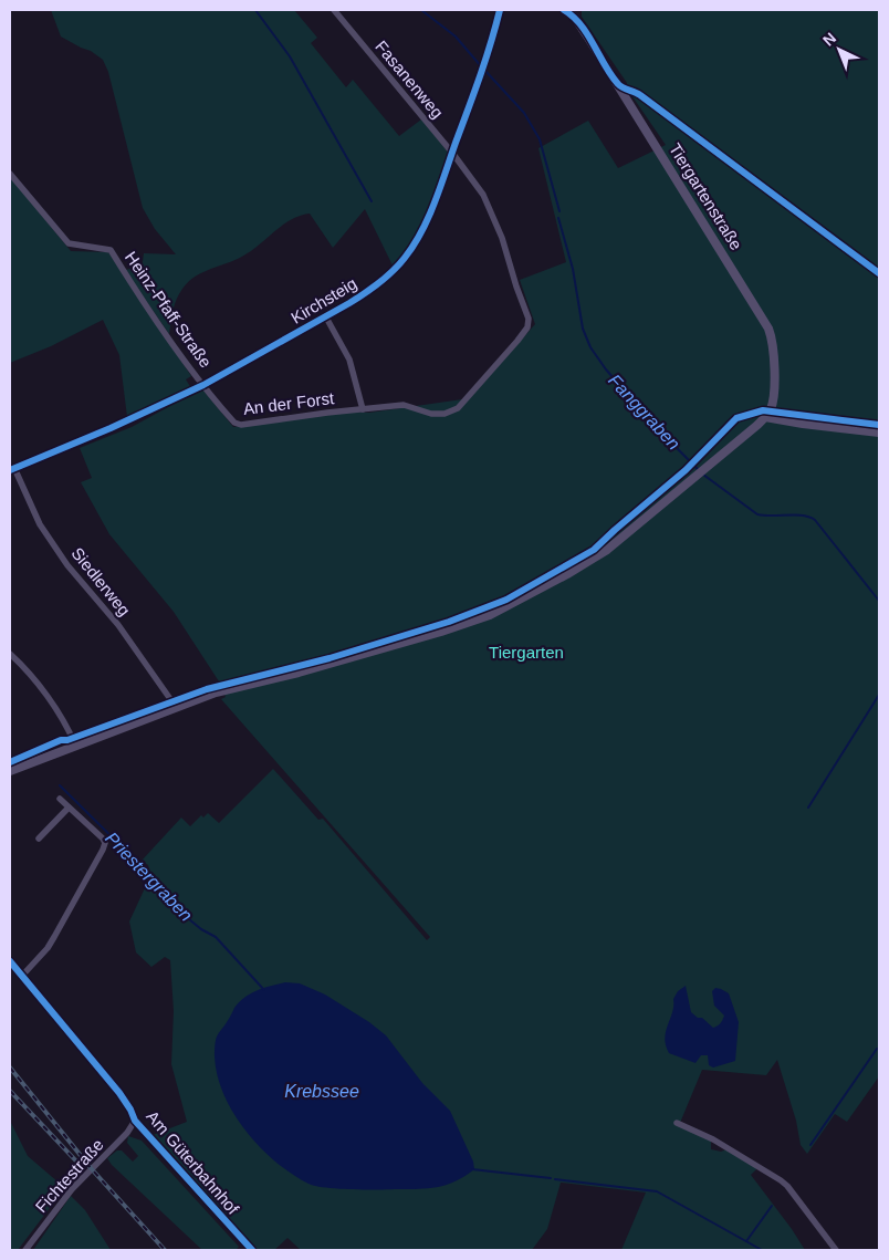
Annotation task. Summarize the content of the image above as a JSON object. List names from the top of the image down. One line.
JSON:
{"streets":{"main road":["Tiergartenstraße"],"street":["Fasanenweg","Kirchsteig","Heinz-Pfaff-Straße","An der Forst","Siedlerweg","Am Güterbahnhof","Fichtestraße"]},"crossings":[["Fasanenweg","Kirchsteig"],["Fasanenweg","An der Forst"],["Kirchsteig","Heinz-Pfaff-Straße"],["Kirchsteig","An der Forst"],["Kirchsteig","Siedlerweg"],["Heinz-Pfaff-Straße","An der Forst"],["Am Güterbahnhof","Fichtestraße"]],"water":["Fanggraben","Priestergraben","Krebssee"],"parks":["Tiergarten"],"north":"top left"}
